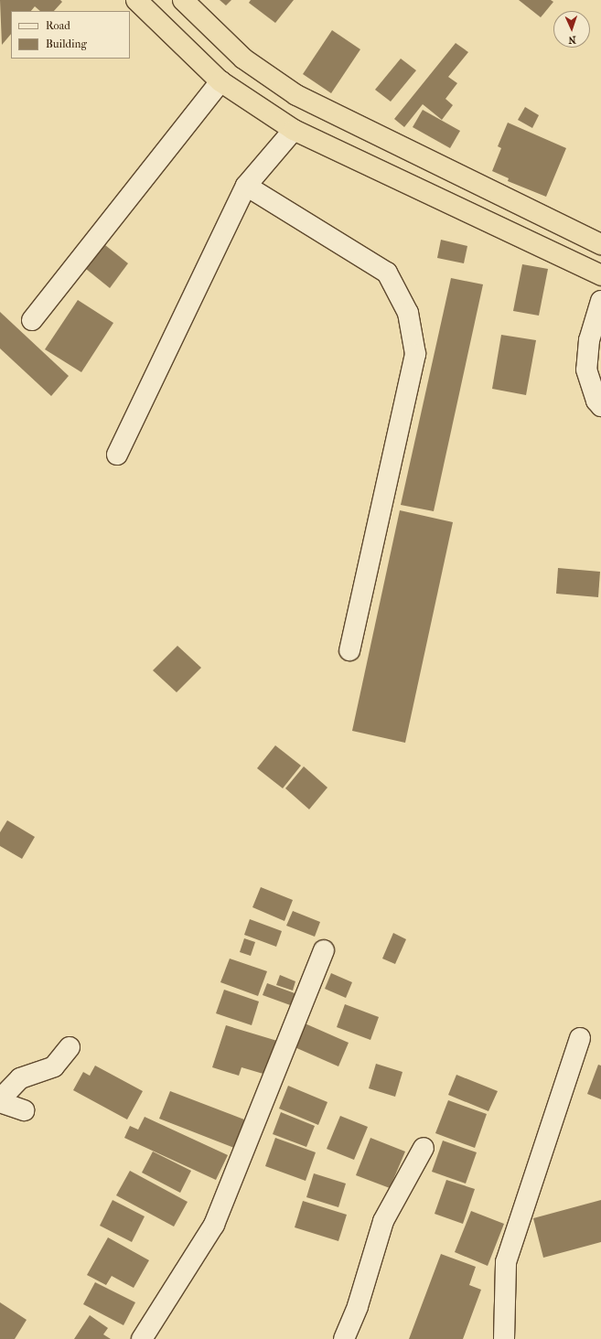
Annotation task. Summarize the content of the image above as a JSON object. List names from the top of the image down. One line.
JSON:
{"legend":["Road","Building"],"north":"bottom"}
